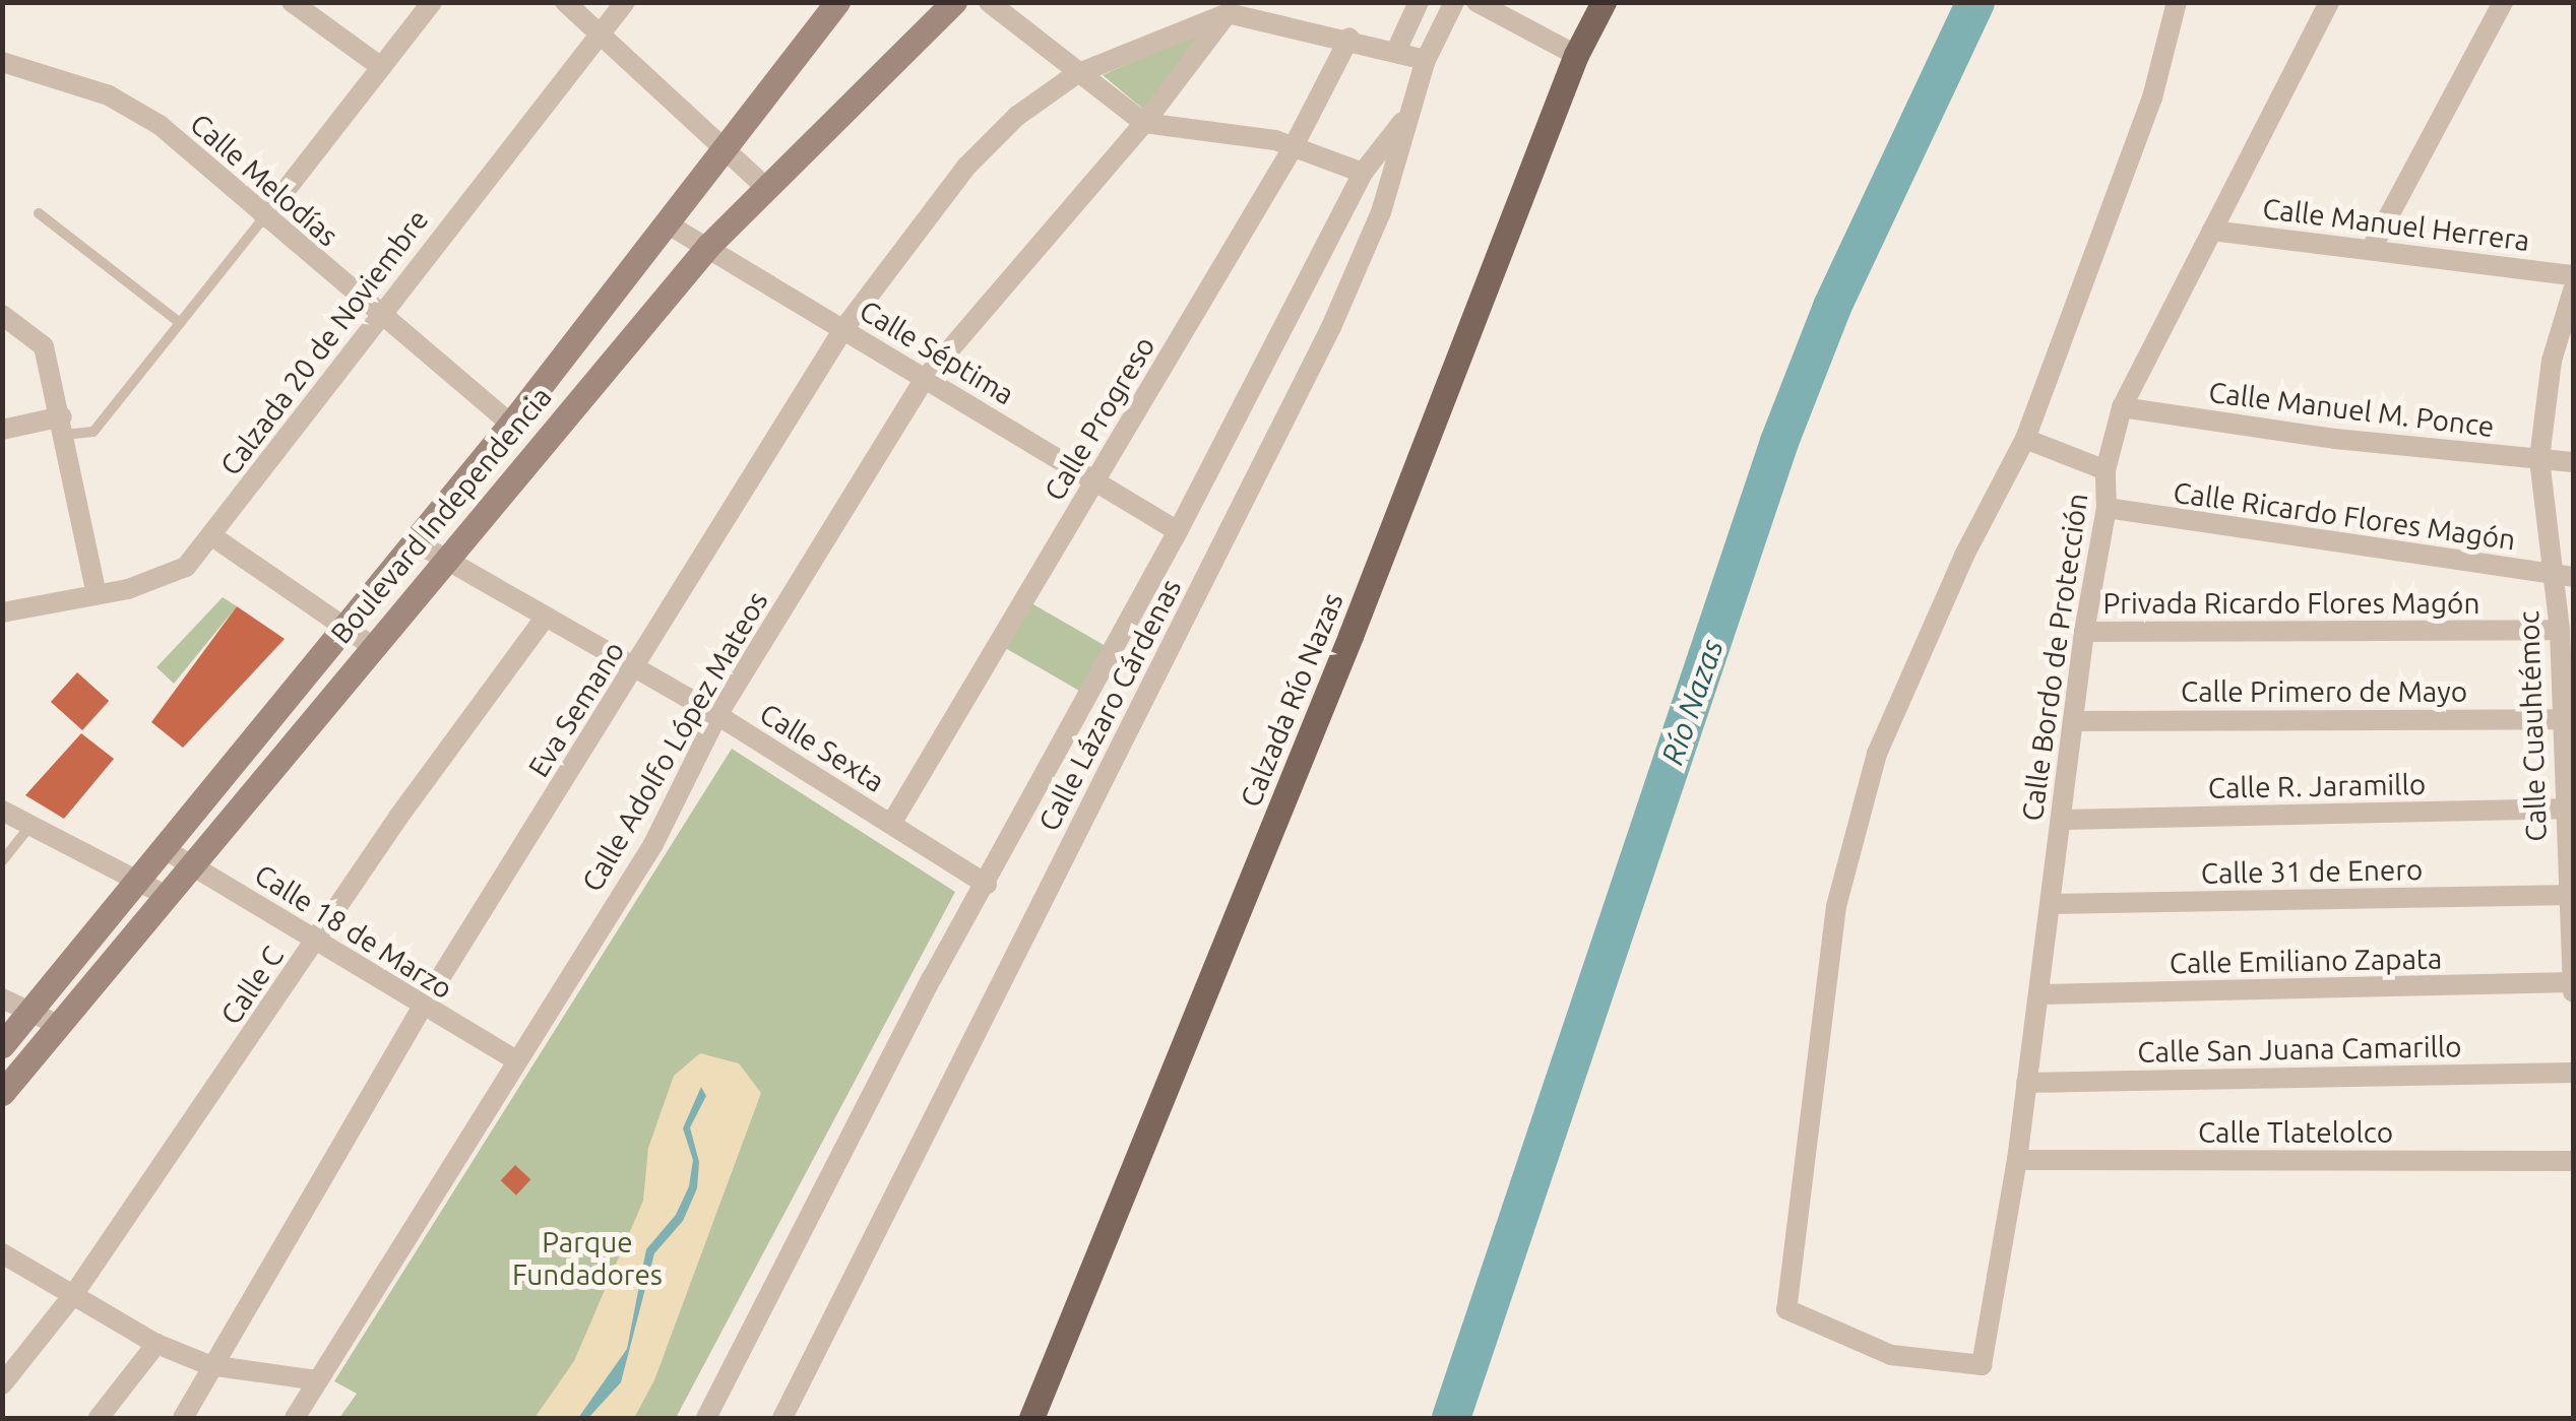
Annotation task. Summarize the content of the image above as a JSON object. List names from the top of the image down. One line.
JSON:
{"streets":{"main road":["Calzada Río Nazas"],"street":["Calle Melodías","Calle Manuel Herrera","Calzada 20 de Noviembre","Calle Séptima","Calle Manuel M. Ponce","Calle Progreso","Boulevard Independencia","Calle Ricardo Flores Magón","Privada Ricardo Flores Magón","Calle Bordo de Protección","Calle Primero de Mayo","Calle Lázaro Cárdenas","Eva Semano","Calle Cuauhtémoc","Calle Adolfo López Mateos","Calle Sexta","Calle R. Jaramillo","Calle 31 de Enero","Calle 18 de Marzo","Calle Emiliano Zapata","Calle C","Calle San Juana Camarillo","Calle Tlatelolco"]},"crossings":[["Calle Melodías","Calzada 20 de Noviembre"],["Calle Melodías","Boulevard Independencia"],["Calle Manuel Herrera","Calle Bordo de Protección"],["Calle Séptima","Calle Progreso"],["Calle Séptima","Boulevard Independencia"],["Calle Séptima","Eva Semano"],["Calle Séptima","Calle Adolfo López Mateos"],["Calle Manuel M. Ponce","Calle Bordo de Protección"],["Calle Manuel M. Ponce","Calle Cuauhtémoc"],["Calle Progreso","Calle Sexta"],["Boulevard Independencia","Calle Sexta"],["Boulevard Independencia","Calle 18 de Marzo"],["Calle Ricardo Flores Magón","Calle Bordo de Protección"],["Calle Ricardo Flores Magón","Calle Cuauhtémoc"],["Privada Ricardo Flores Magón","Calle Bordo de Protección"],["Privada Ricardo Flores Magón","Calle Cuauhtémoc"],["Calle Bordo de Protección","Calle Primero de Mayo"],["Calle Bordo de Protección","Calle R. Jaramillo"],["Calle Bordo de Protección","Calle 31 de Enero"],["Calle Bordo de Protección","Calle Emiliano Zapata"],["Calle Bordo de Protección","Calle San Juana Camarillo"],["Calle Bordo de Protección","Calle Tlatelolco"],["Calle Primero de Mayo","Calle Cuauhtémoc"],["Eva Semano","Calle Adolfo López Mateos"],["Eva Semano","Calle Sexta"],["Eva Semano","Calle 18 de Marzo"],["Calle Cuauhtémoc","Calle R. Jaramillo"],["Calle Cuauhtémoc","Calle 31 de Enero"],["Calle Cuauhtémoc","Calle Emiliano Zapata"],["Calle Adolfo López Mateos","Calle Sexta"],["Calle Adolfo López Mateos","Calle 18 de Marzo"],["Calle Sexta","Calle C"],["Calle 18 de Marzo","Calle C"]],"water":["Río Nazas"],"parks":["Parque Fundadores"]}
